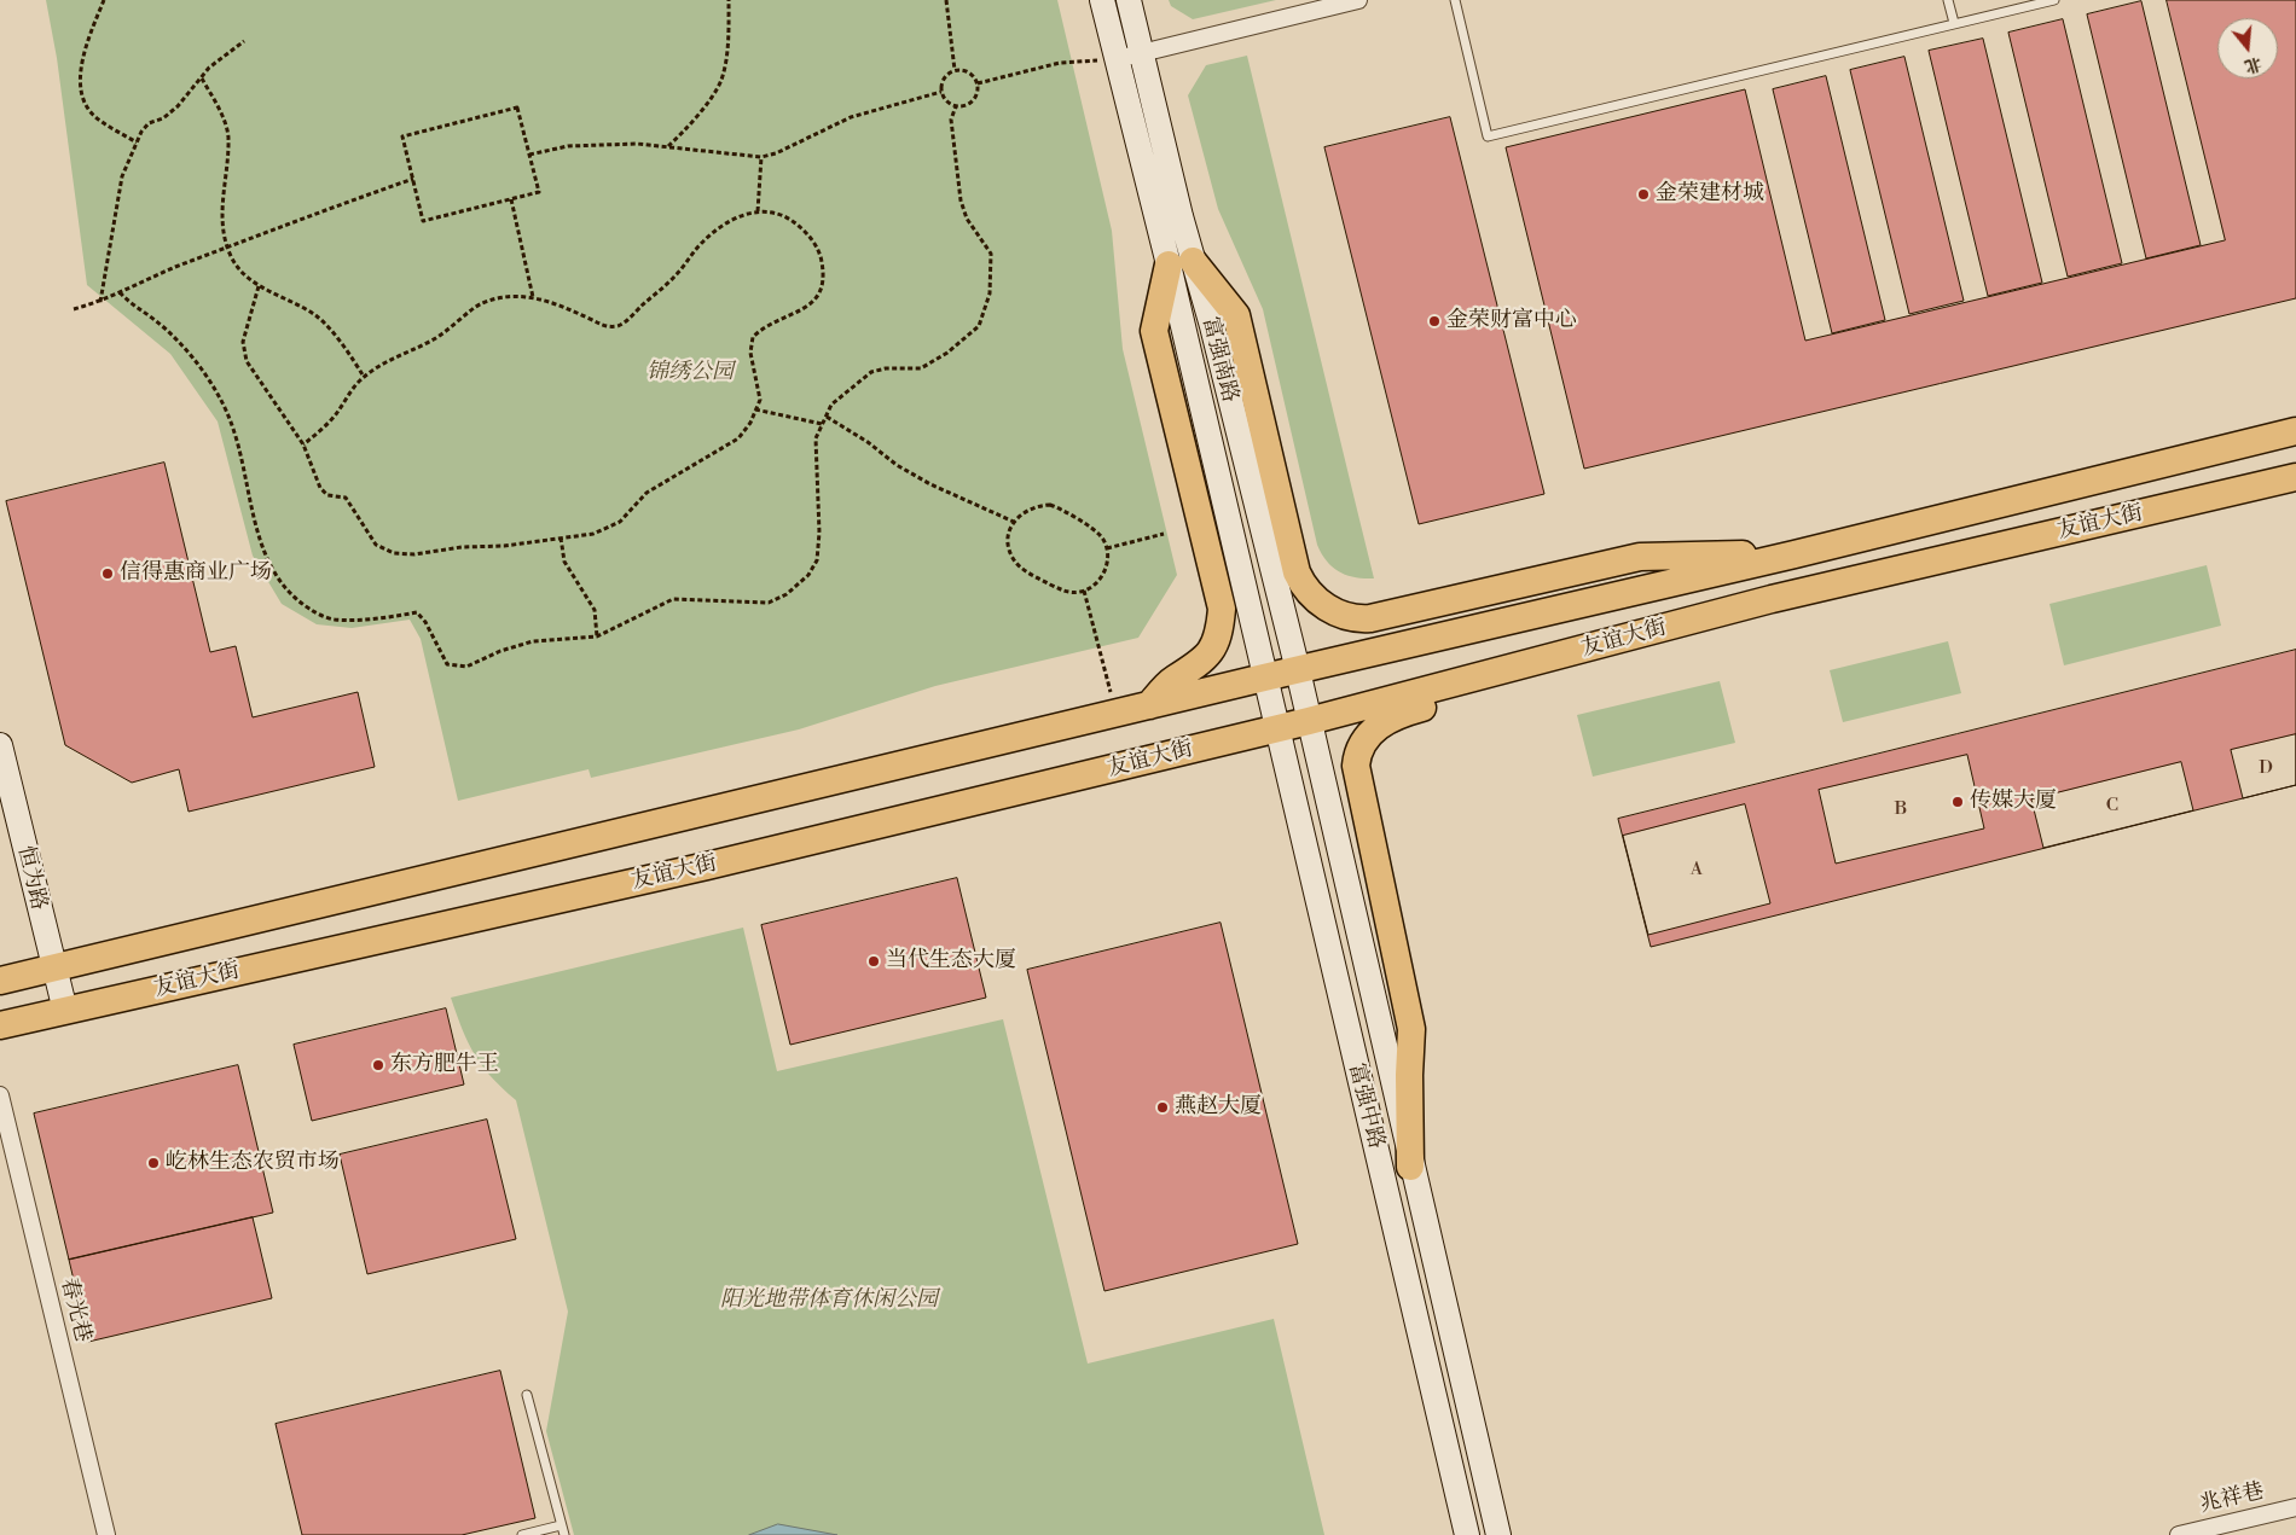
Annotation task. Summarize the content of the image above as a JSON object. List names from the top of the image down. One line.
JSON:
{"streets":{"main road":["富强南路","友谊大街","恒为路","富强中路"],"street":["春光巷","兆祥巷"]},"crossings":[["富强南路","友谊大街"],["富强南路","富强中路"],["友谊大街","恒为路"],["友谊大街","富强中路"]],"parks":["锦绣公园","阳光地带体育休闲公园"],"places":["金荣建材城","金荣财富中心","信得惠商业广场","传媒大厦","当代生态大厦","东方肥牛王","燕赵大厦","屹林生态农贸市场"],"house_numbers":["D","C","B","A"],"north":"bottom"}
